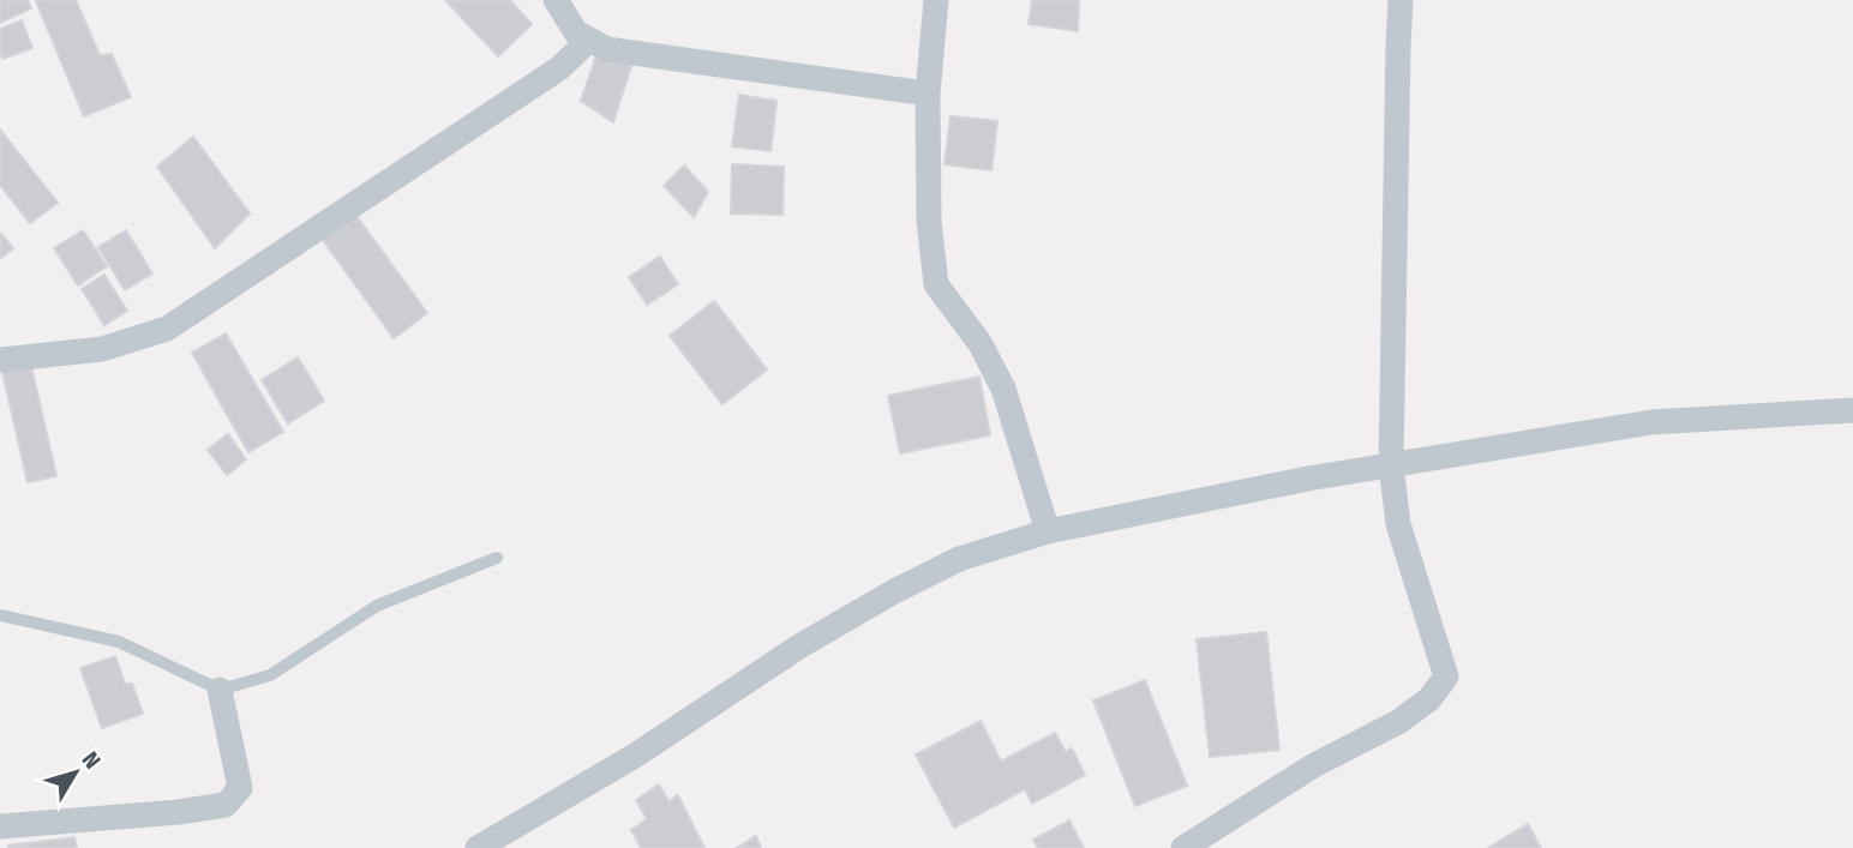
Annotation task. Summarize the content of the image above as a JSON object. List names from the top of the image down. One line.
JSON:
{"north":"top right"}
